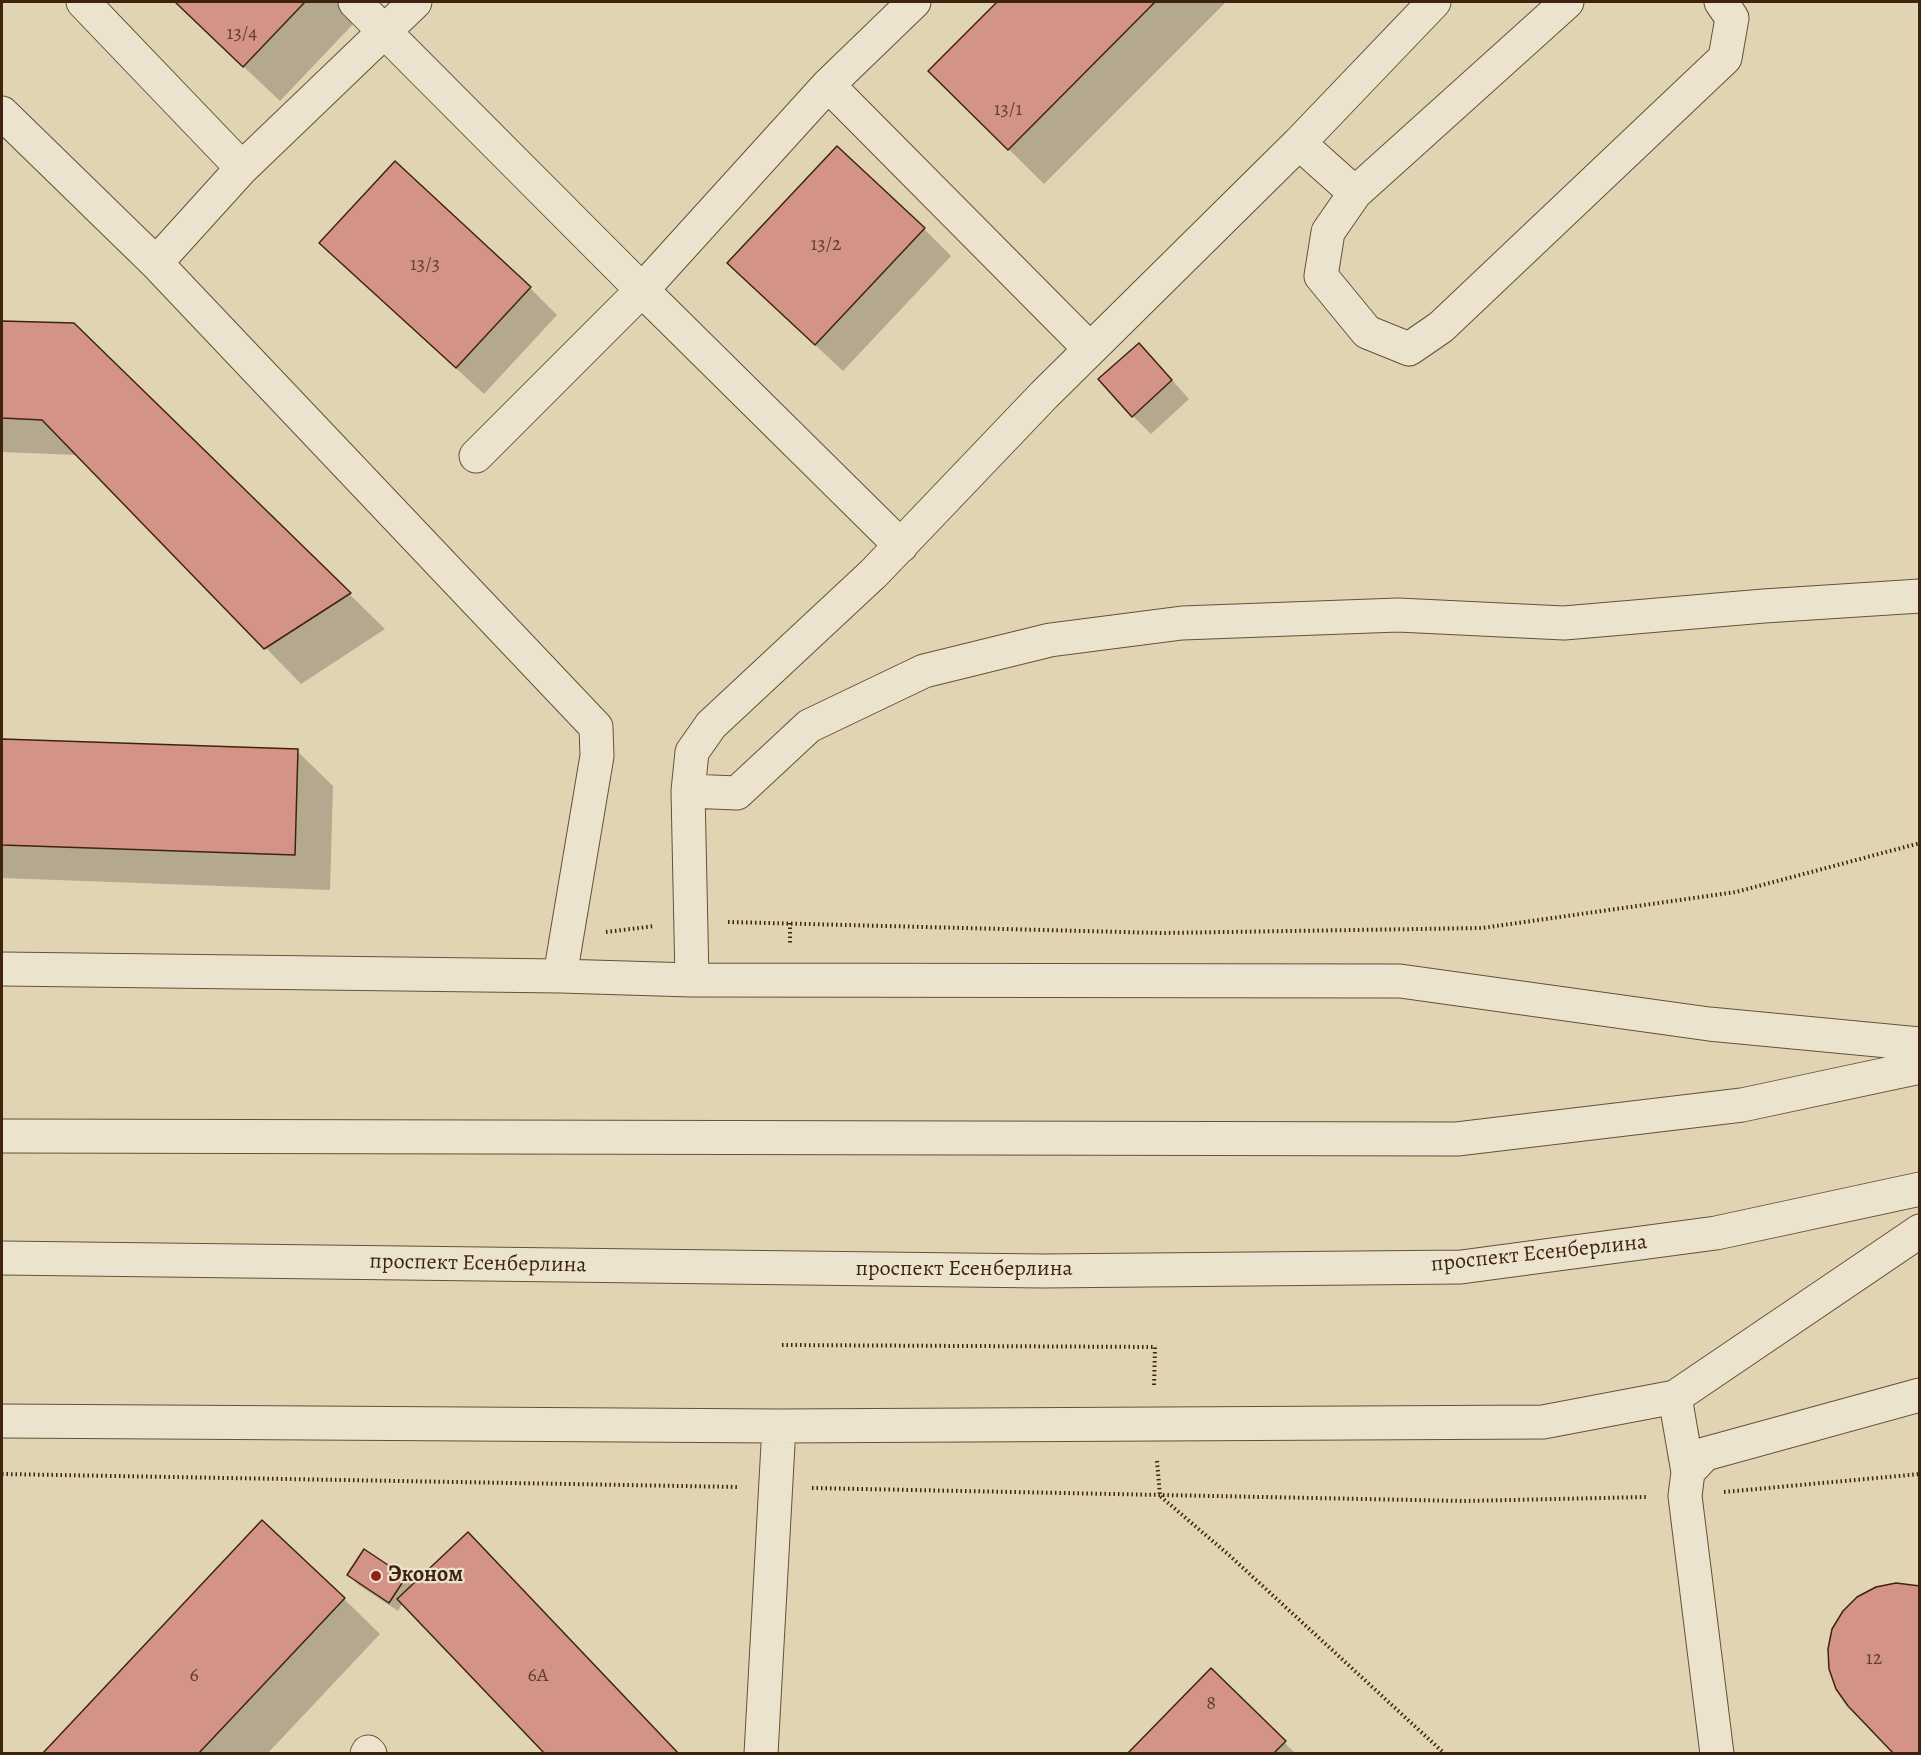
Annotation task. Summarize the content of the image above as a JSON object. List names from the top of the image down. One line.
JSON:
{"streets":{"street":["проспект Есенберлина"]},"places":["Эконом"],"house_numbers":["13/4","13/1","13/2","13/3","12","6","6А","8"]}
